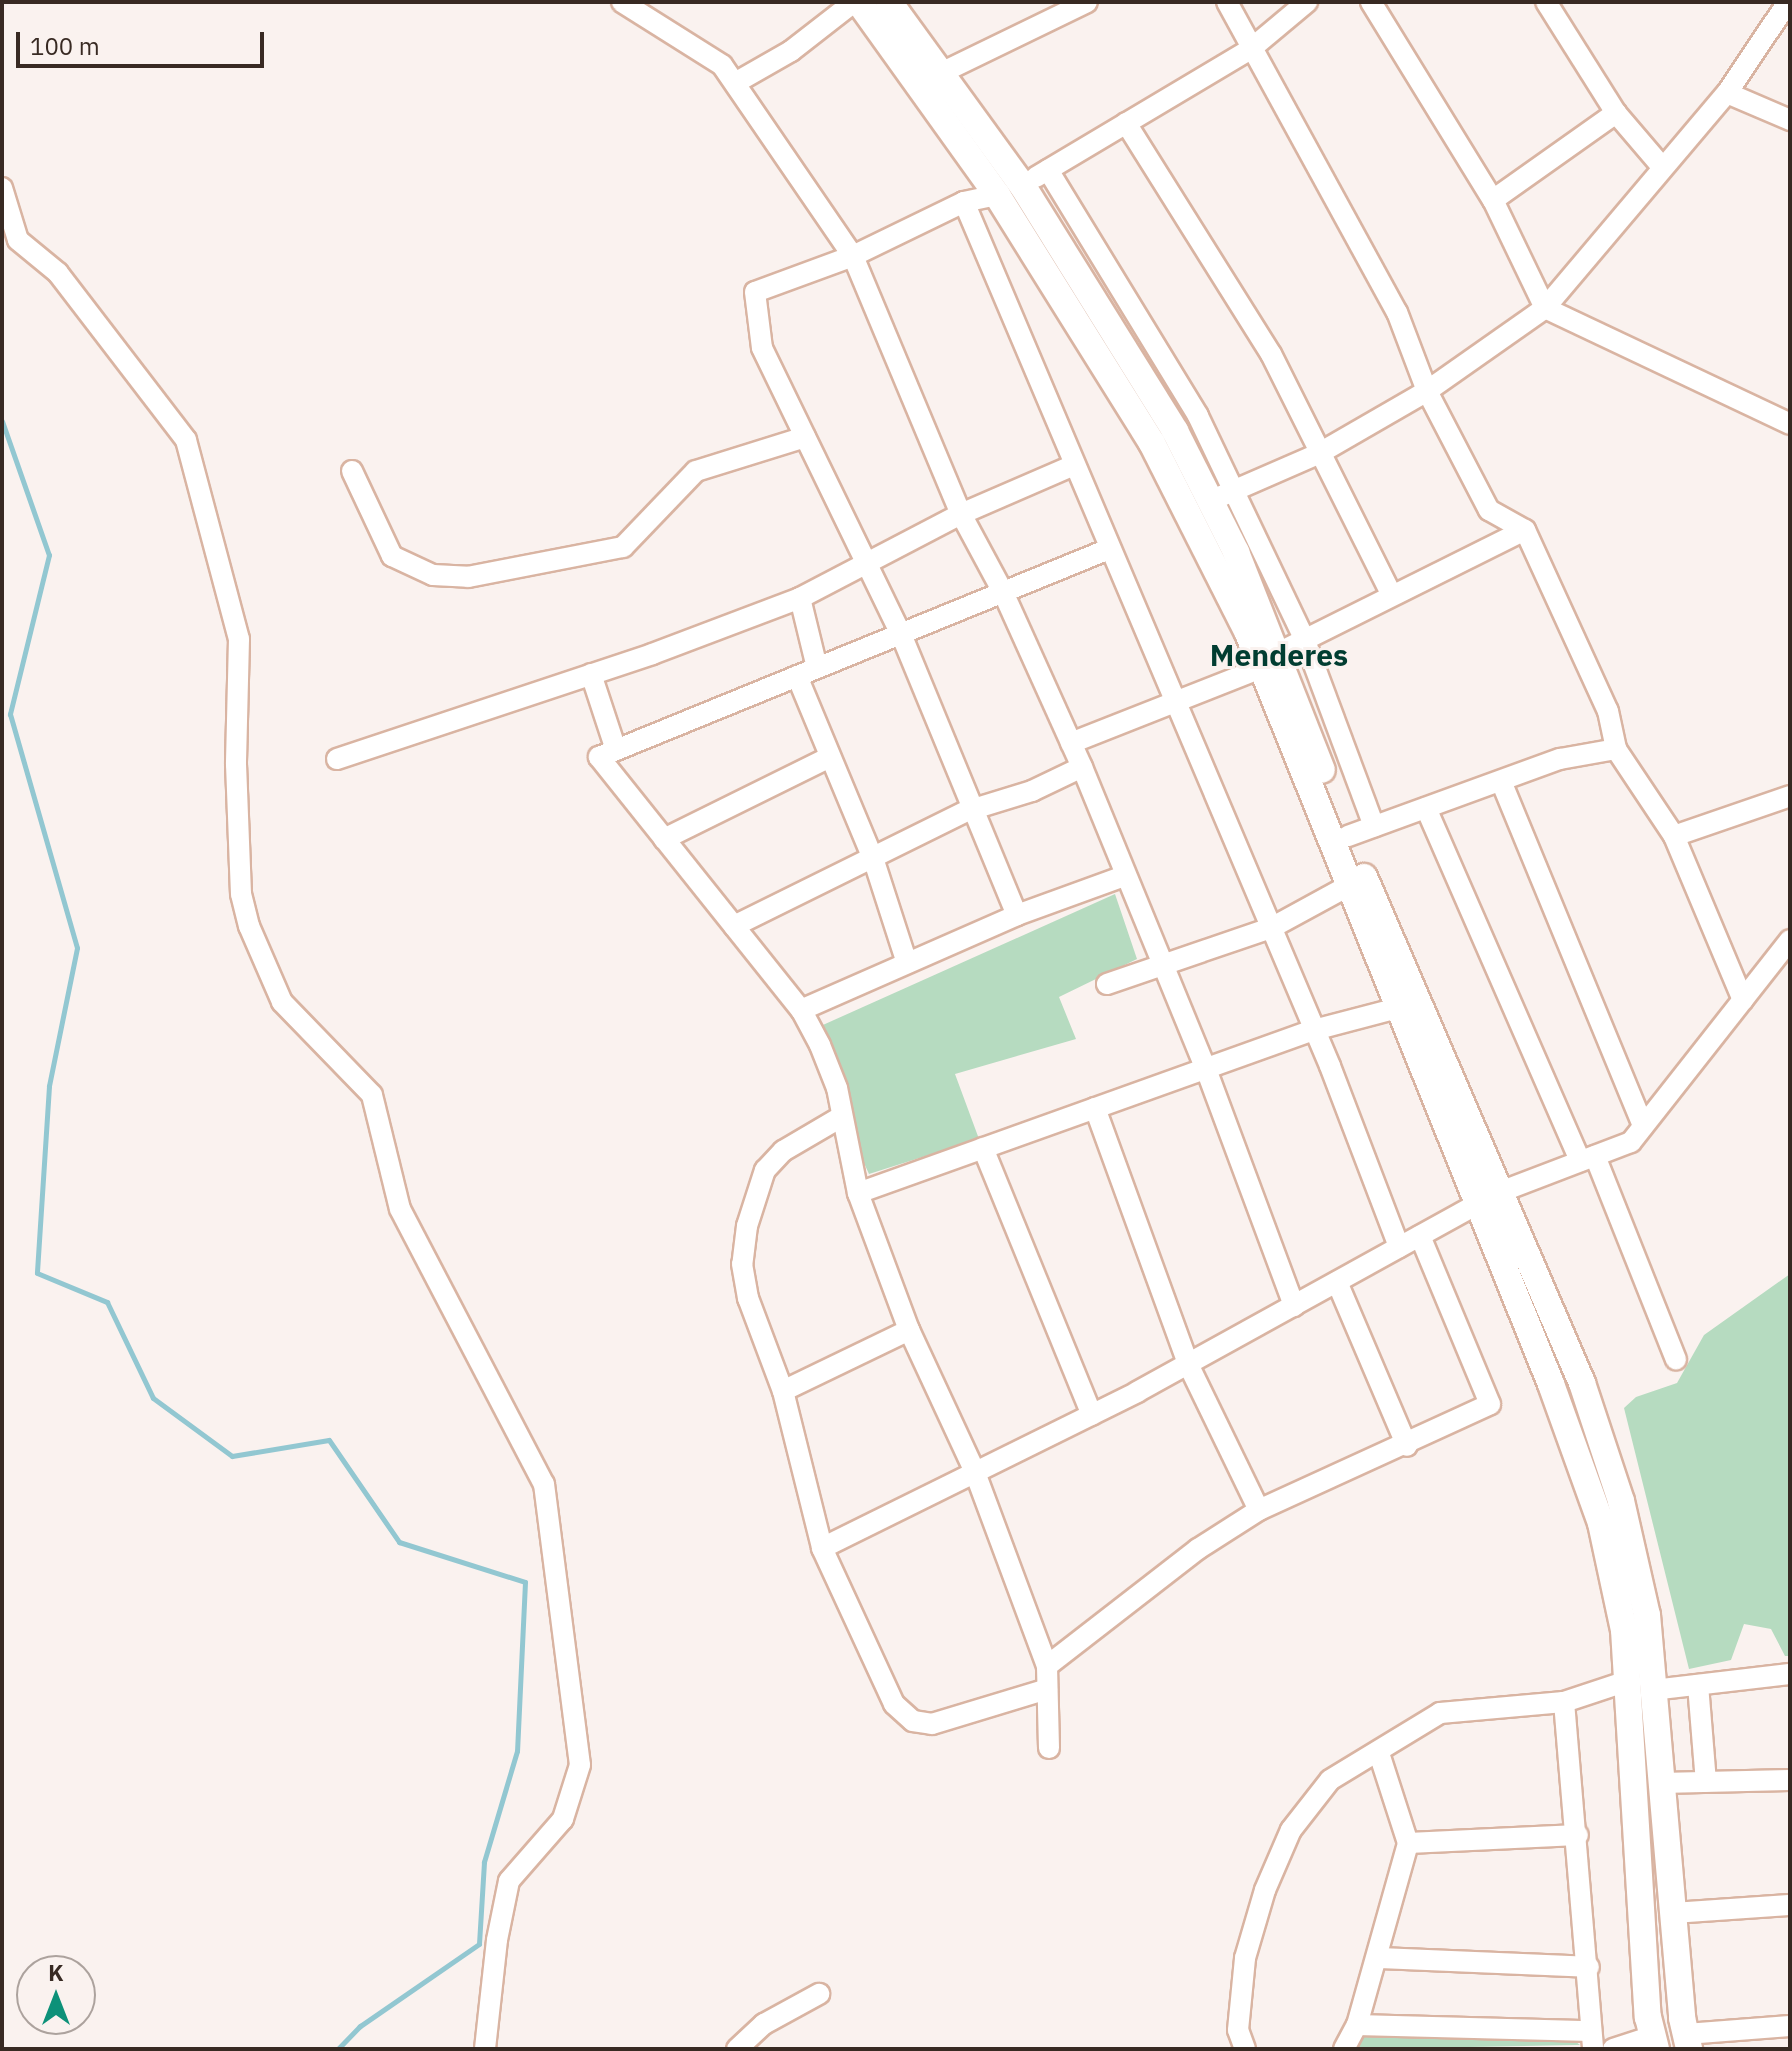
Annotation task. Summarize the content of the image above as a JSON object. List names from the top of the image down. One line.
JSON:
{"districts":["Menderes"],"scale_bar":"100 m","north":"top"}
